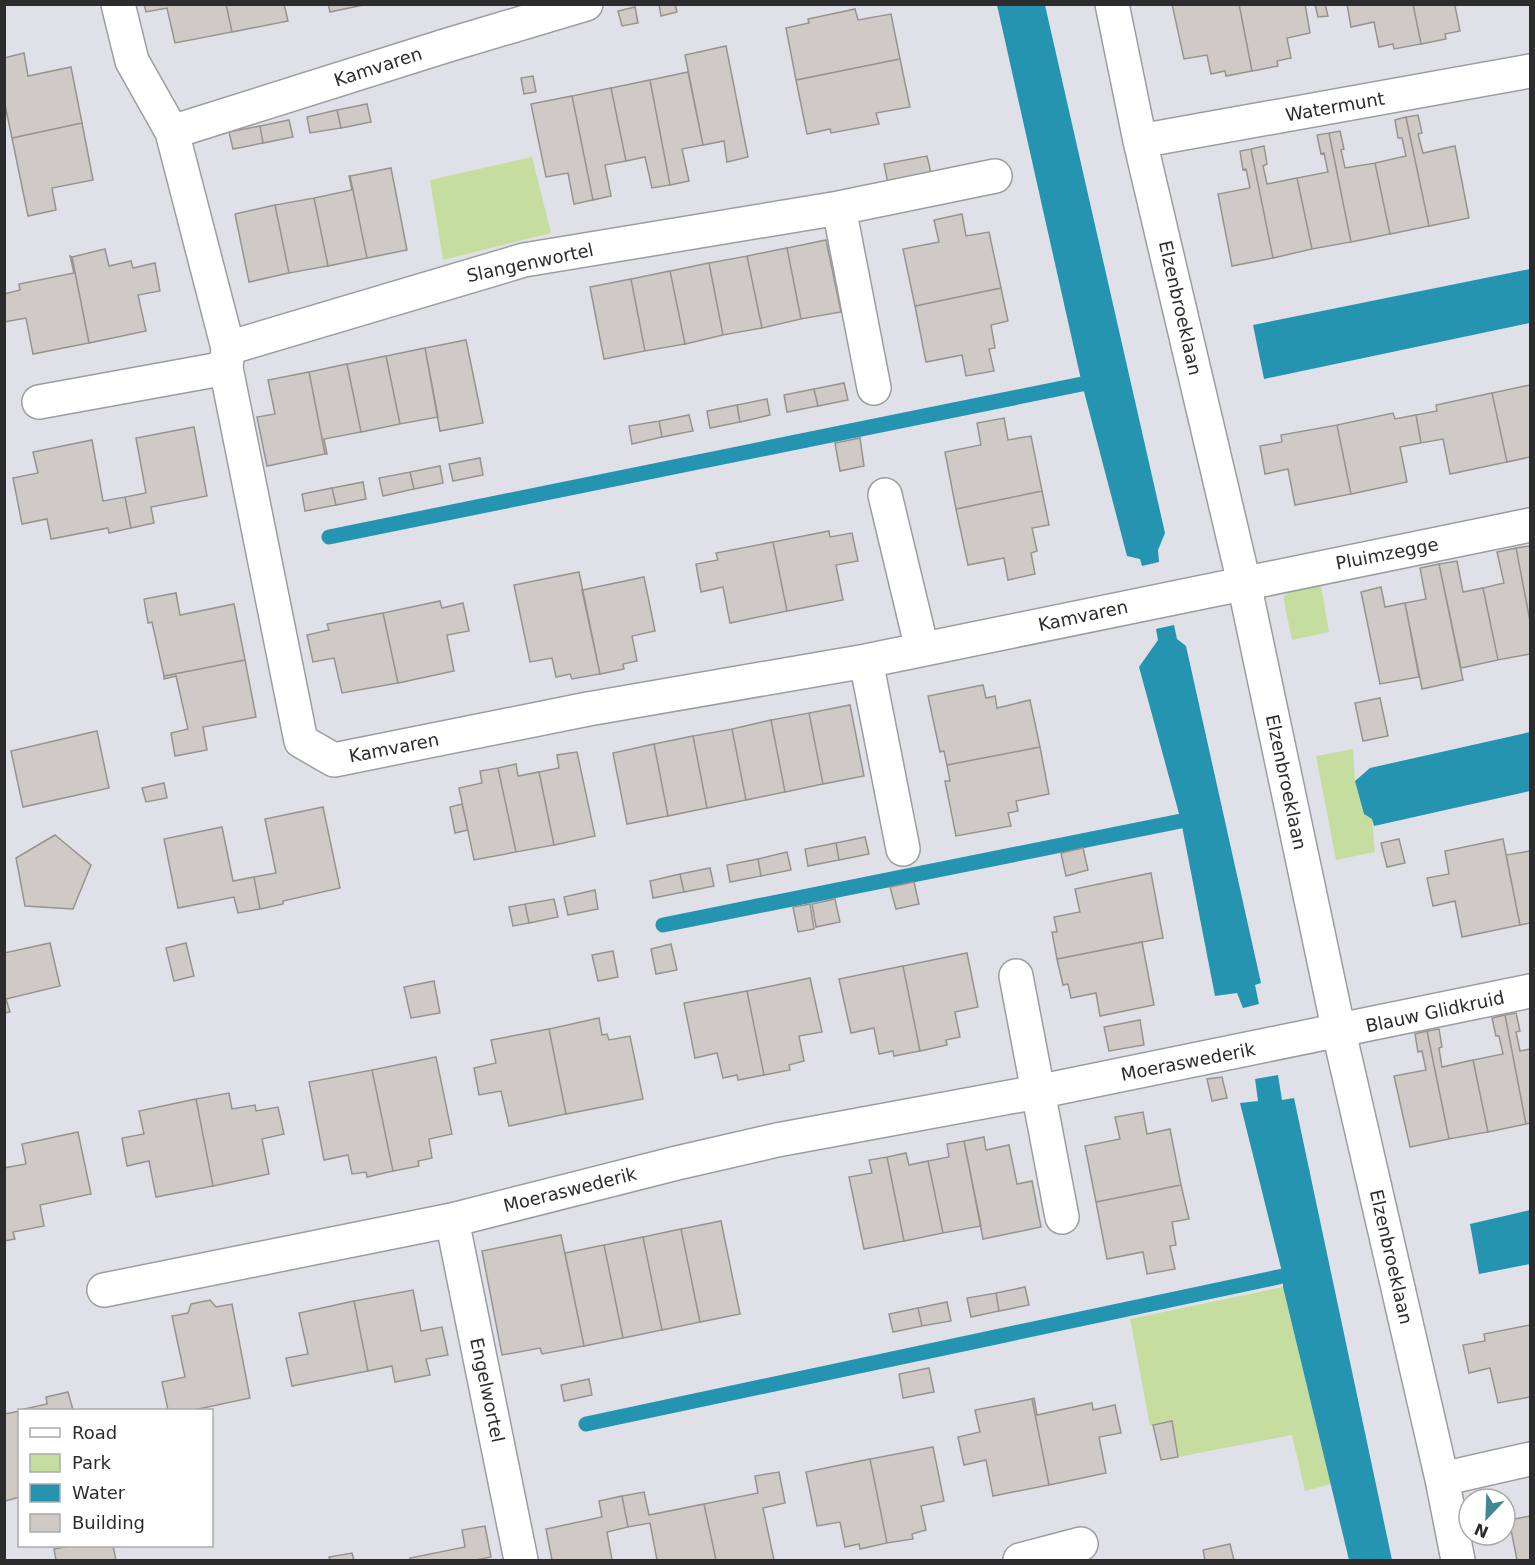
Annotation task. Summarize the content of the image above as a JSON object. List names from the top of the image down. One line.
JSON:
{"streets":{"street":["Kamvaren","Watermunt","Slangenwortel","Elzenbroeklaan","Pluimzegge","Blauw Glidkruid","Moeraswederik","Engelwortel"]},"crossings":[["Kamvaren","Slangenwortel"],["Kamvaren","Elzenbroeklaan"],["Kamvaren","Pluimzegge"],["Watermunt","Elzenbroeklaan"],["Elzenbroeklaan","Pluimzegge"],["Elzenbroeklaan","Blauw Glidkruid"],["Elzenbroeklaan","Moeraswederik"],["Blauw Glidkruid","Moeraswederik"],["Moeraswederik","Engelwortel"]],"legend":["Road","Park","Water","Building"],"north":"bottom left"}
